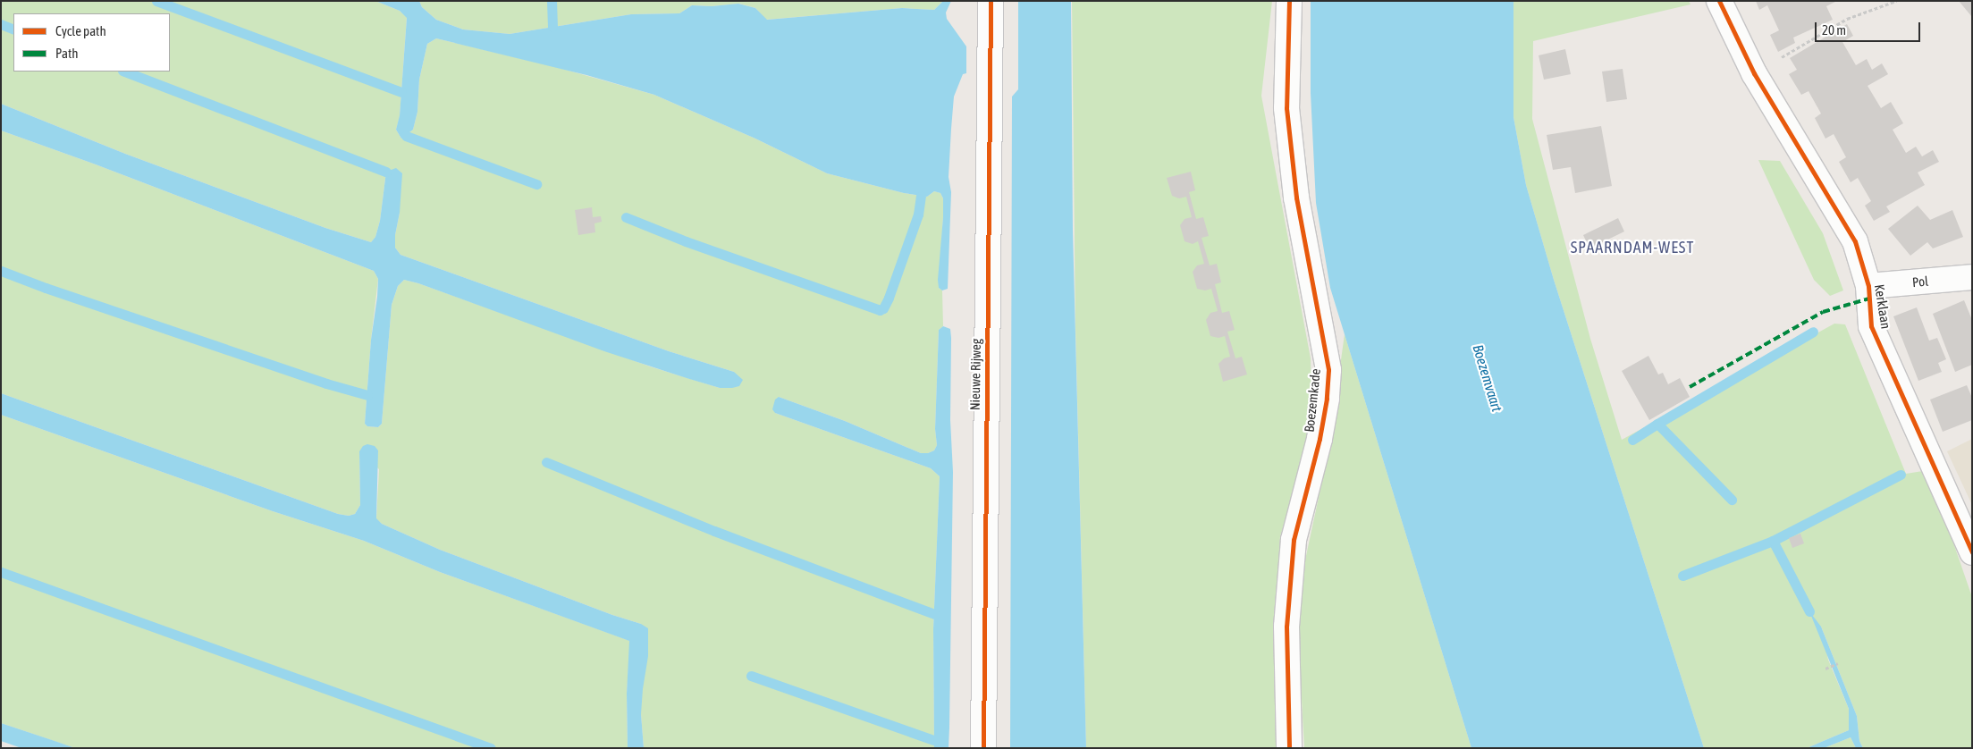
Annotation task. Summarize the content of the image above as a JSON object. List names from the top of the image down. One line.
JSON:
{"streets":{"street":["Pol","Kerklaan","Nieuwe Rijweg","Boezemkade"]},"crossings":[["Pol","Kerklaan"]],"districts":["SPAARNDAM-WEST"],"water":["Boezemvaart"],"legend":["Cycle path","Path"],"scale_bar":"20 m"}
